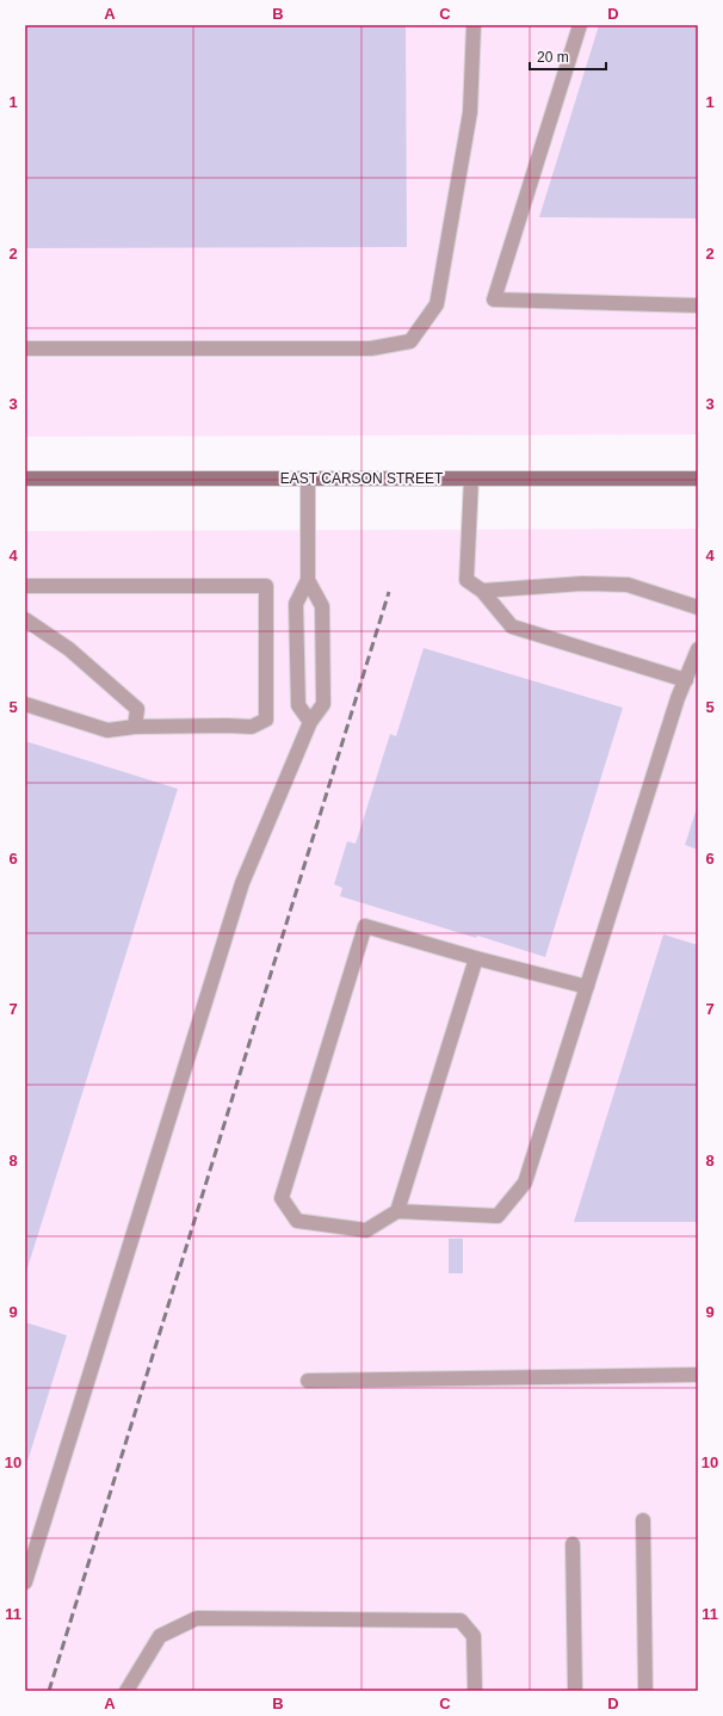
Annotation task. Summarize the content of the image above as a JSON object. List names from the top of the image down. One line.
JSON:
{"streets":{"main road":["EAST CARSON STREET"]},"scale_bar":"20 m","grid":{"columns":["A","B","C","D"],"rows":["1","2","3","4","5","6","7","8","9","10","11"]}}
